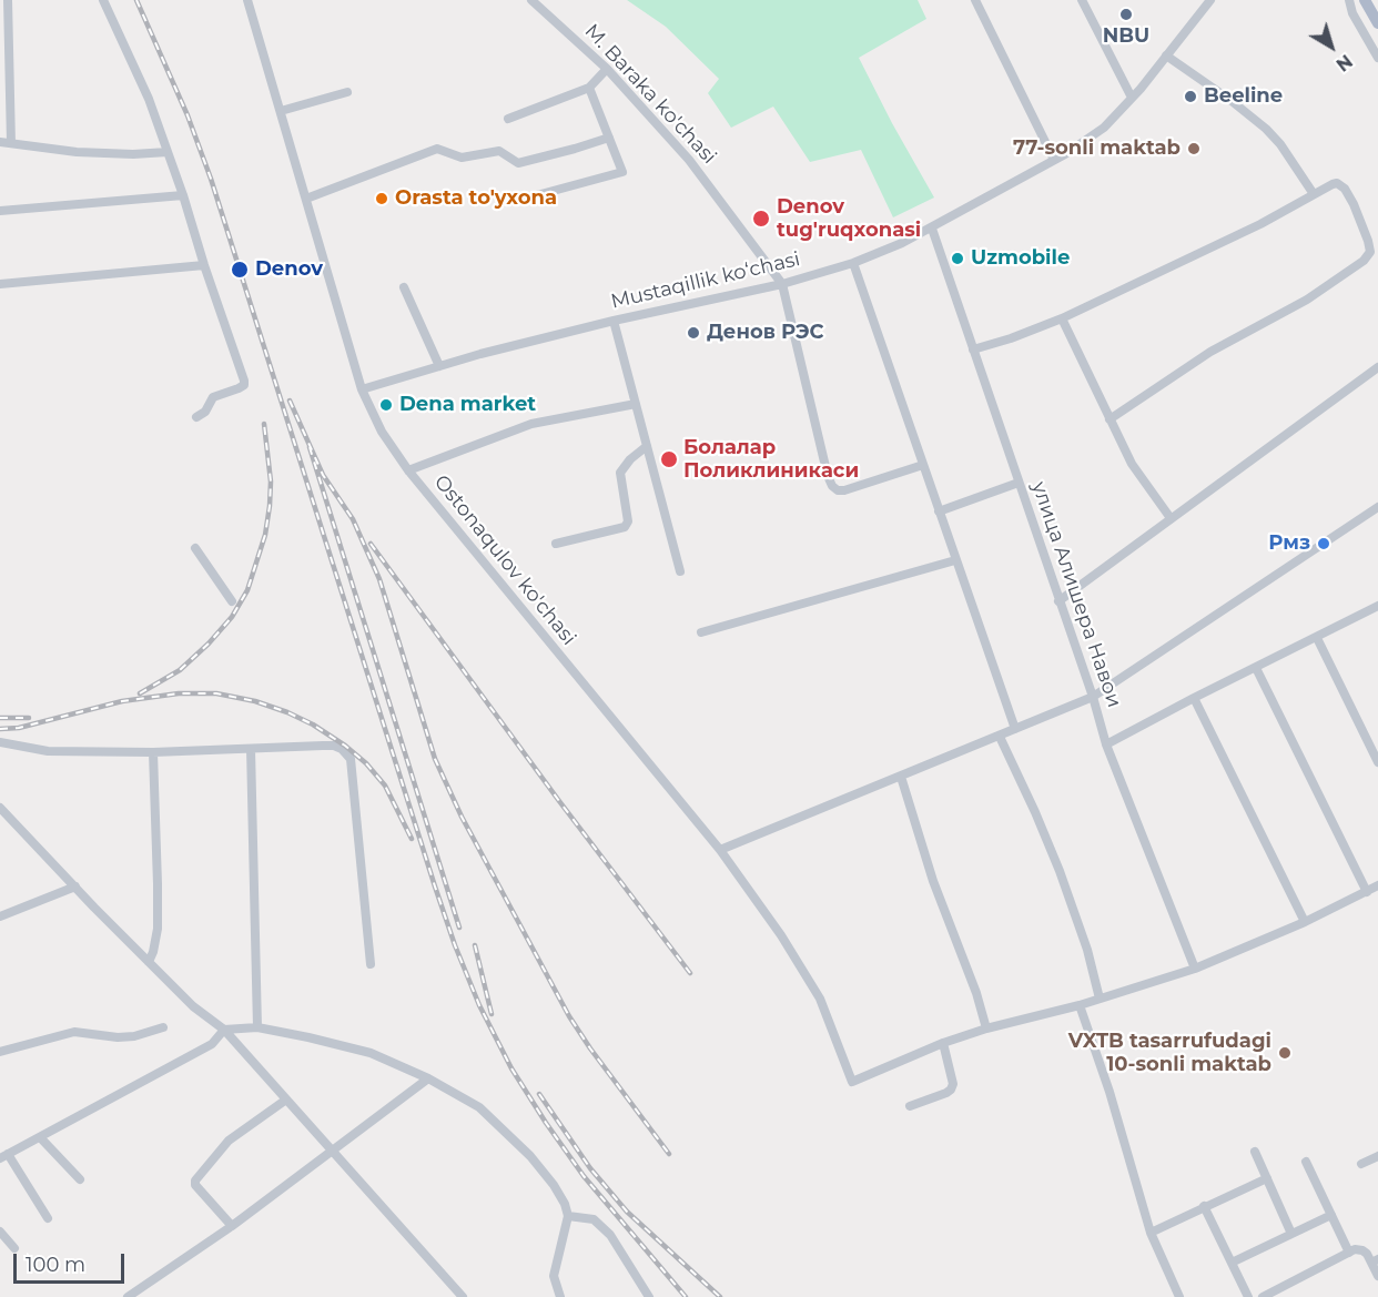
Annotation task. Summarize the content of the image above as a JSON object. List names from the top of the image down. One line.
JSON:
{"streets":{"street":["M. Baraka ko'chasi","Mustaqillik ko‘chasi","Ostonaqulov ko'chasi","улица Алишера Навои"]},"crossings":[["M. Baraka ko'chasi","Mustaqillik ko‘chasi"],["Mustaqillik ko‘chasi","Ostonaqulov ko'chasi"],["Mustaqillik ko‘chasi","улица Алишера Навои"]],"places":["NBU","Beeline","77-sonli maktab","Orasta to'yxona","Denov tug'ruqxonasi","Uzmobile","Denov","Денов РЭС","Dena market","Болалар Поликлиникаси","Рмз","VXTB tasarrufudagi 10-sonli maktab"],"scale_bar":"100 m","north":"bottom right"}
